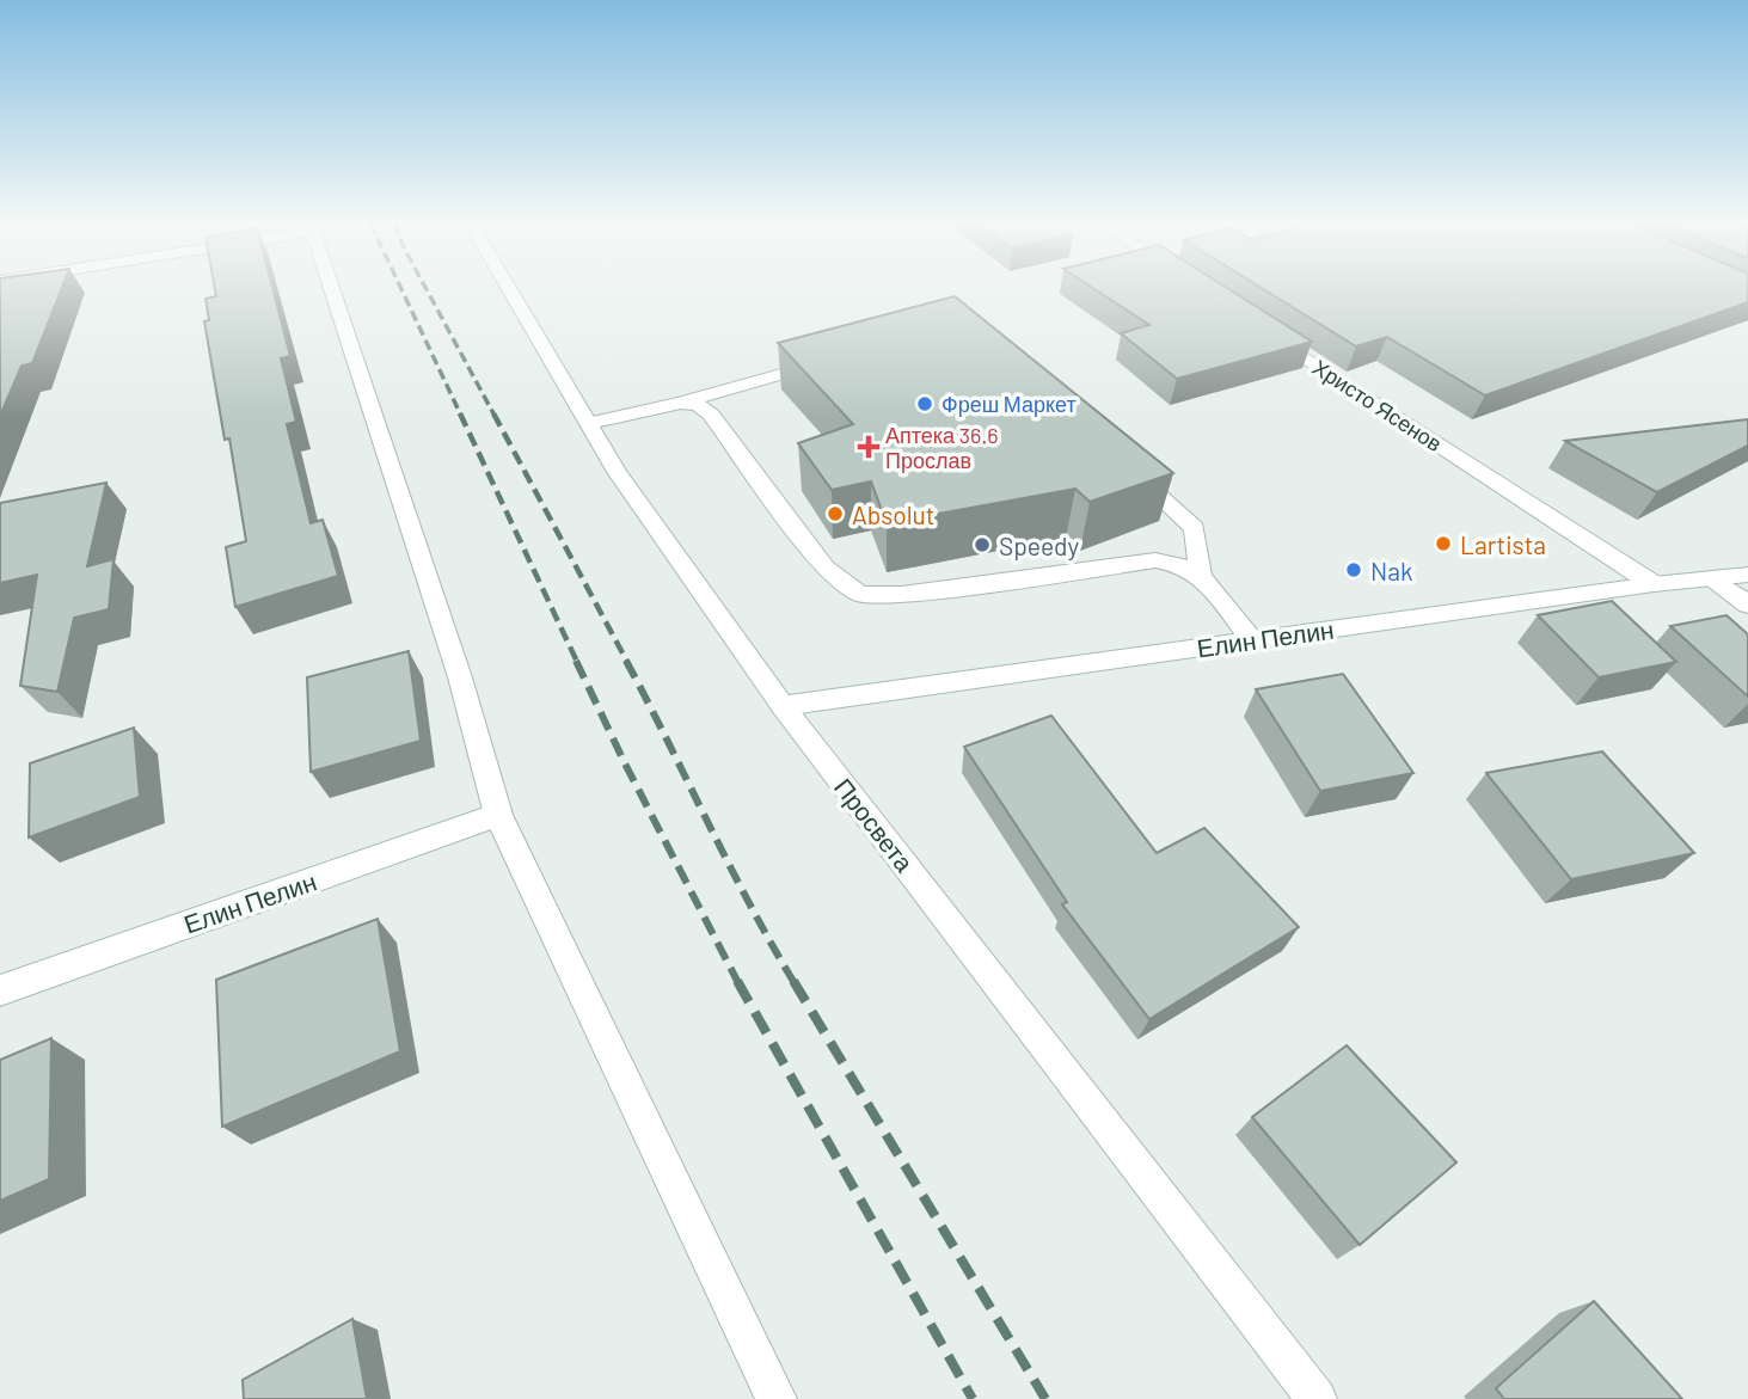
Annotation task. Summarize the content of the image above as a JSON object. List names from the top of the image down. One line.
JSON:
{"streets":{"street":["Христо Ясенов","Елин Пелин","Просвета"]},"crossings":[["Христо Ясенов","Елин Пелин"],["Елин Пелин","Просвета"]],"places":{"other":["Фреш Маркет","Absolut","Lartista","Speedy","Nak"],"health":["Аптека 36.6 Прослав"]}}
